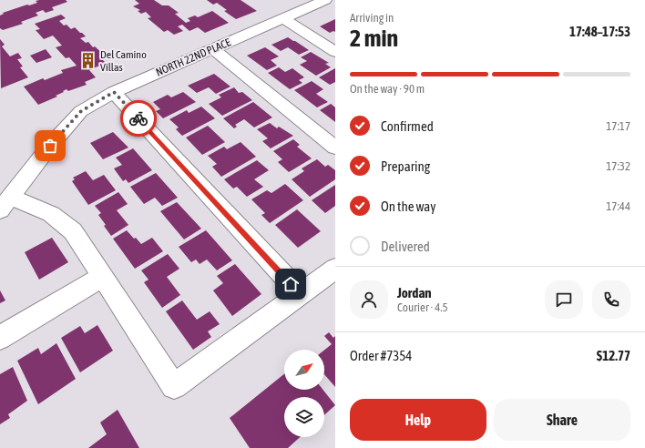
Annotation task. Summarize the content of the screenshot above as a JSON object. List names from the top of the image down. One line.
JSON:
{"streets":{"street":["NORTH 22ND PLACE"]},"places":{"building":["Del Camino Villas"]},"north":"top right","page":{"heading":["2 min","Arriving in","17:48–17:53"],"panel":["Jordan","Courier · 4.5","Order #7354","$12.77"],"bar":"On the way · 90 m","list":[["Confirmed","17:17"],["Preparing","17:32"],["On the way","17:44"],"Delivered"],"buttons":["Help","Share"]}}
